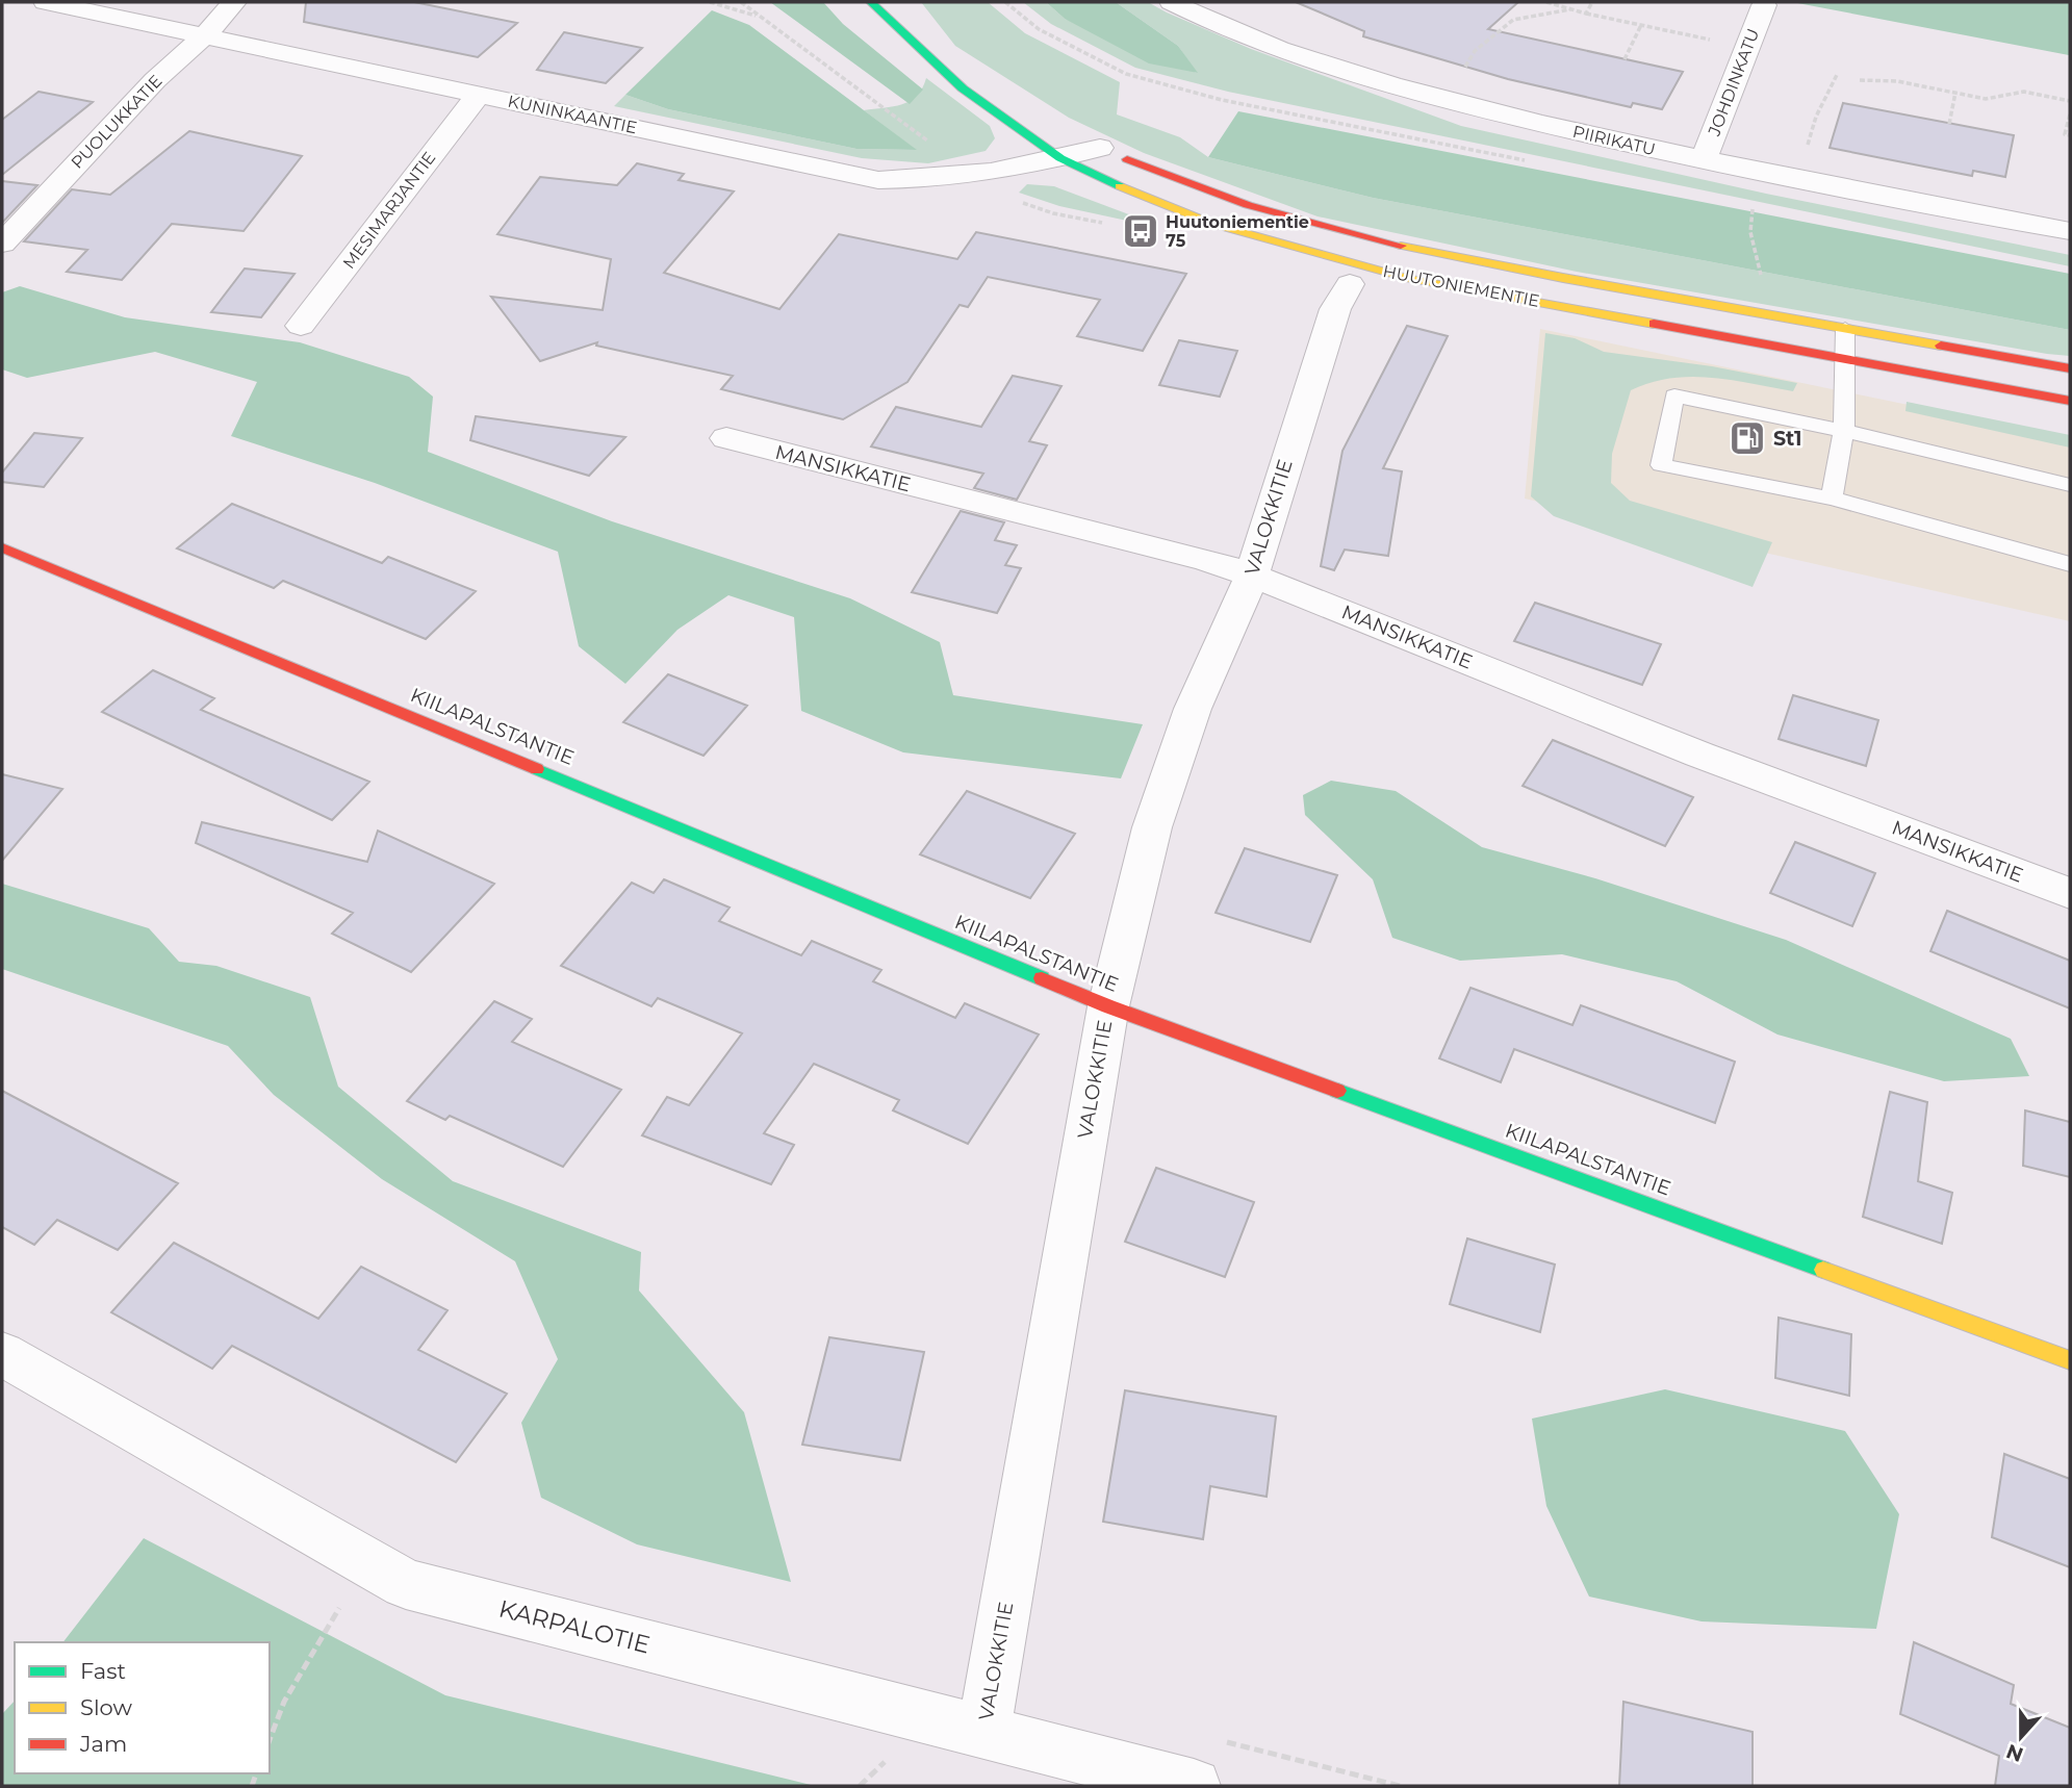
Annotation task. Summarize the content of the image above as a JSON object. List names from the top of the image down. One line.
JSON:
{"streets":{"main road":["HUUTONIEMENTIE","KIILAPALSTANTIE"],"street":["JOHDINKATU","KUNINKAANTIE","PUOLUKKATIE","PIIRIKATU","MESIMARJANTIE","MANSIKKATIE","VALOKKITIE","KARPALOTIE"]},"crossings":[["JOHDINKATU","PIIRIKATU"],["KUNINKAANTIE","PUOLUKKATIE"],["KUNINKAANTIE","MESIMARJANTIE"],["KUNINKAANTIE","HUUTONIEMENTIE"],["MANSIKKATIE","VALOKKITIE"],["VALOKKITIE","KIILAPALSTANTIE"],["VALOKKITIE","KARPALOTIE"]],"places":{"bus stop":["Huutoniementie 75"],"fuel station":["St1"]},"legend":["Fast","Slow","Jam"],"north":"bottom"}
